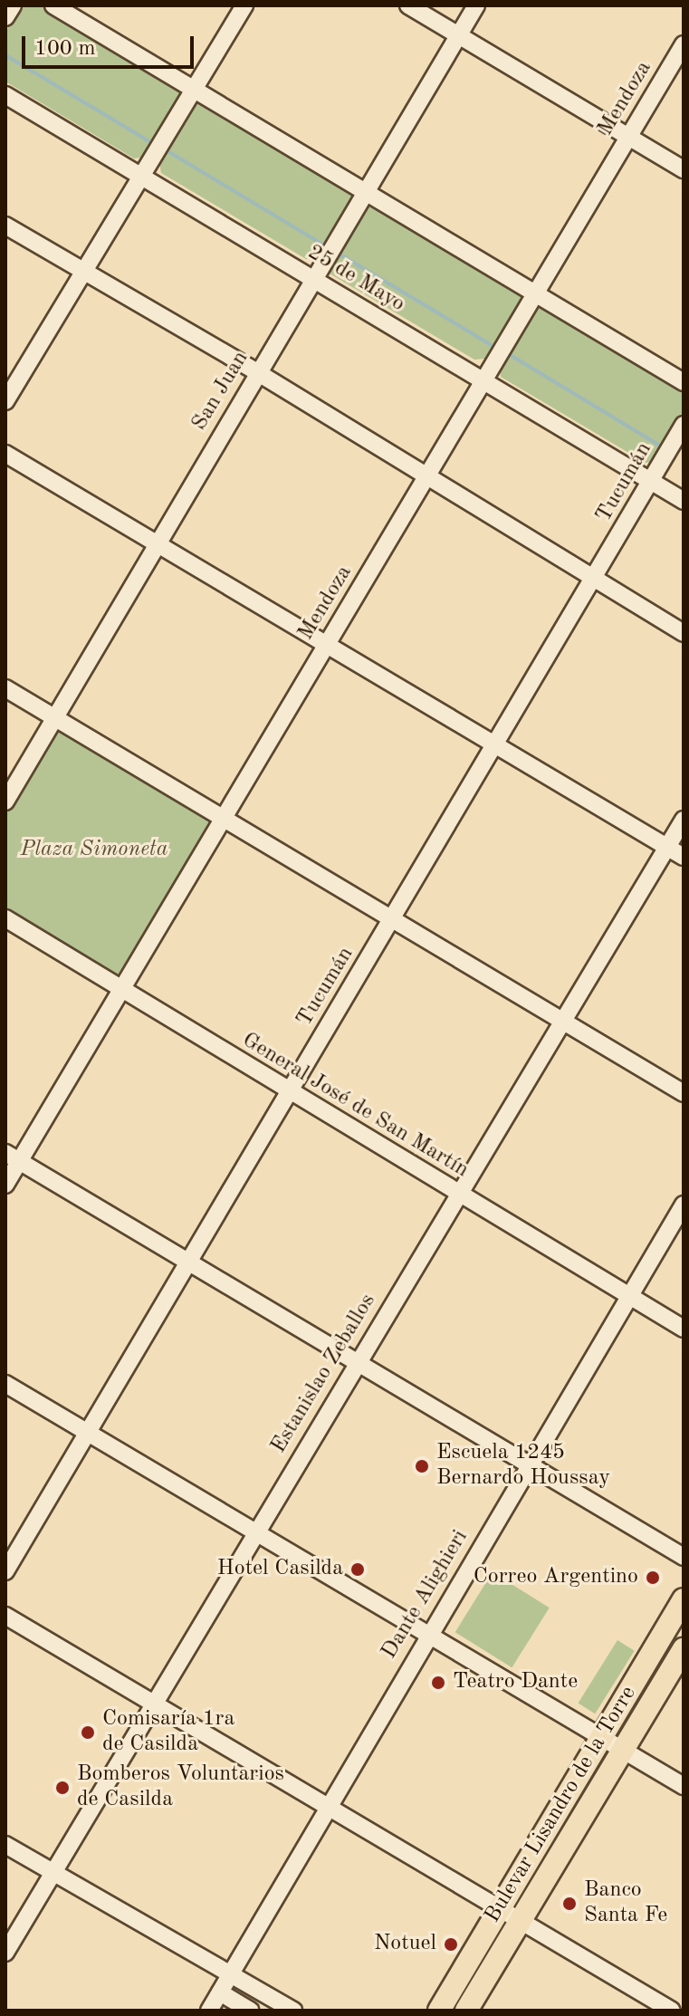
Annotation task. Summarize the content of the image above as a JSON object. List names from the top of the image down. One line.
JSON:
{"streets":{"main road":["Bulevar Lisandro de la Torre"],"street":["Mendoza","25 de Mayo","San Juan","Tucumán","General José de San Martín","Estanislao Zeballos","Dante Alighieri"]},"crossings":[["Mendoza","25 de Mayo"],["Mendoza","General José de San Martín"],["25 de Mayo","San Juan"],["25 de Mayo","Tucumán"],["Tucumán","General José de San Martín"],["General José de San Martín","Estanislao Zeballos"],["General José de San Martín","Dante Alighieri"]],"parks":["Plaza Simoneta"],"places":["Escuela 1245 Bernardo Houssay","Hotel Casilda","Correo Argentino","Teatro Dante","Comisaría 1ra de Casilda","Bomberos Voluntarios de Casilda","Banco Santa Fe","Notuel"],"scale_bar":"100 m"}
